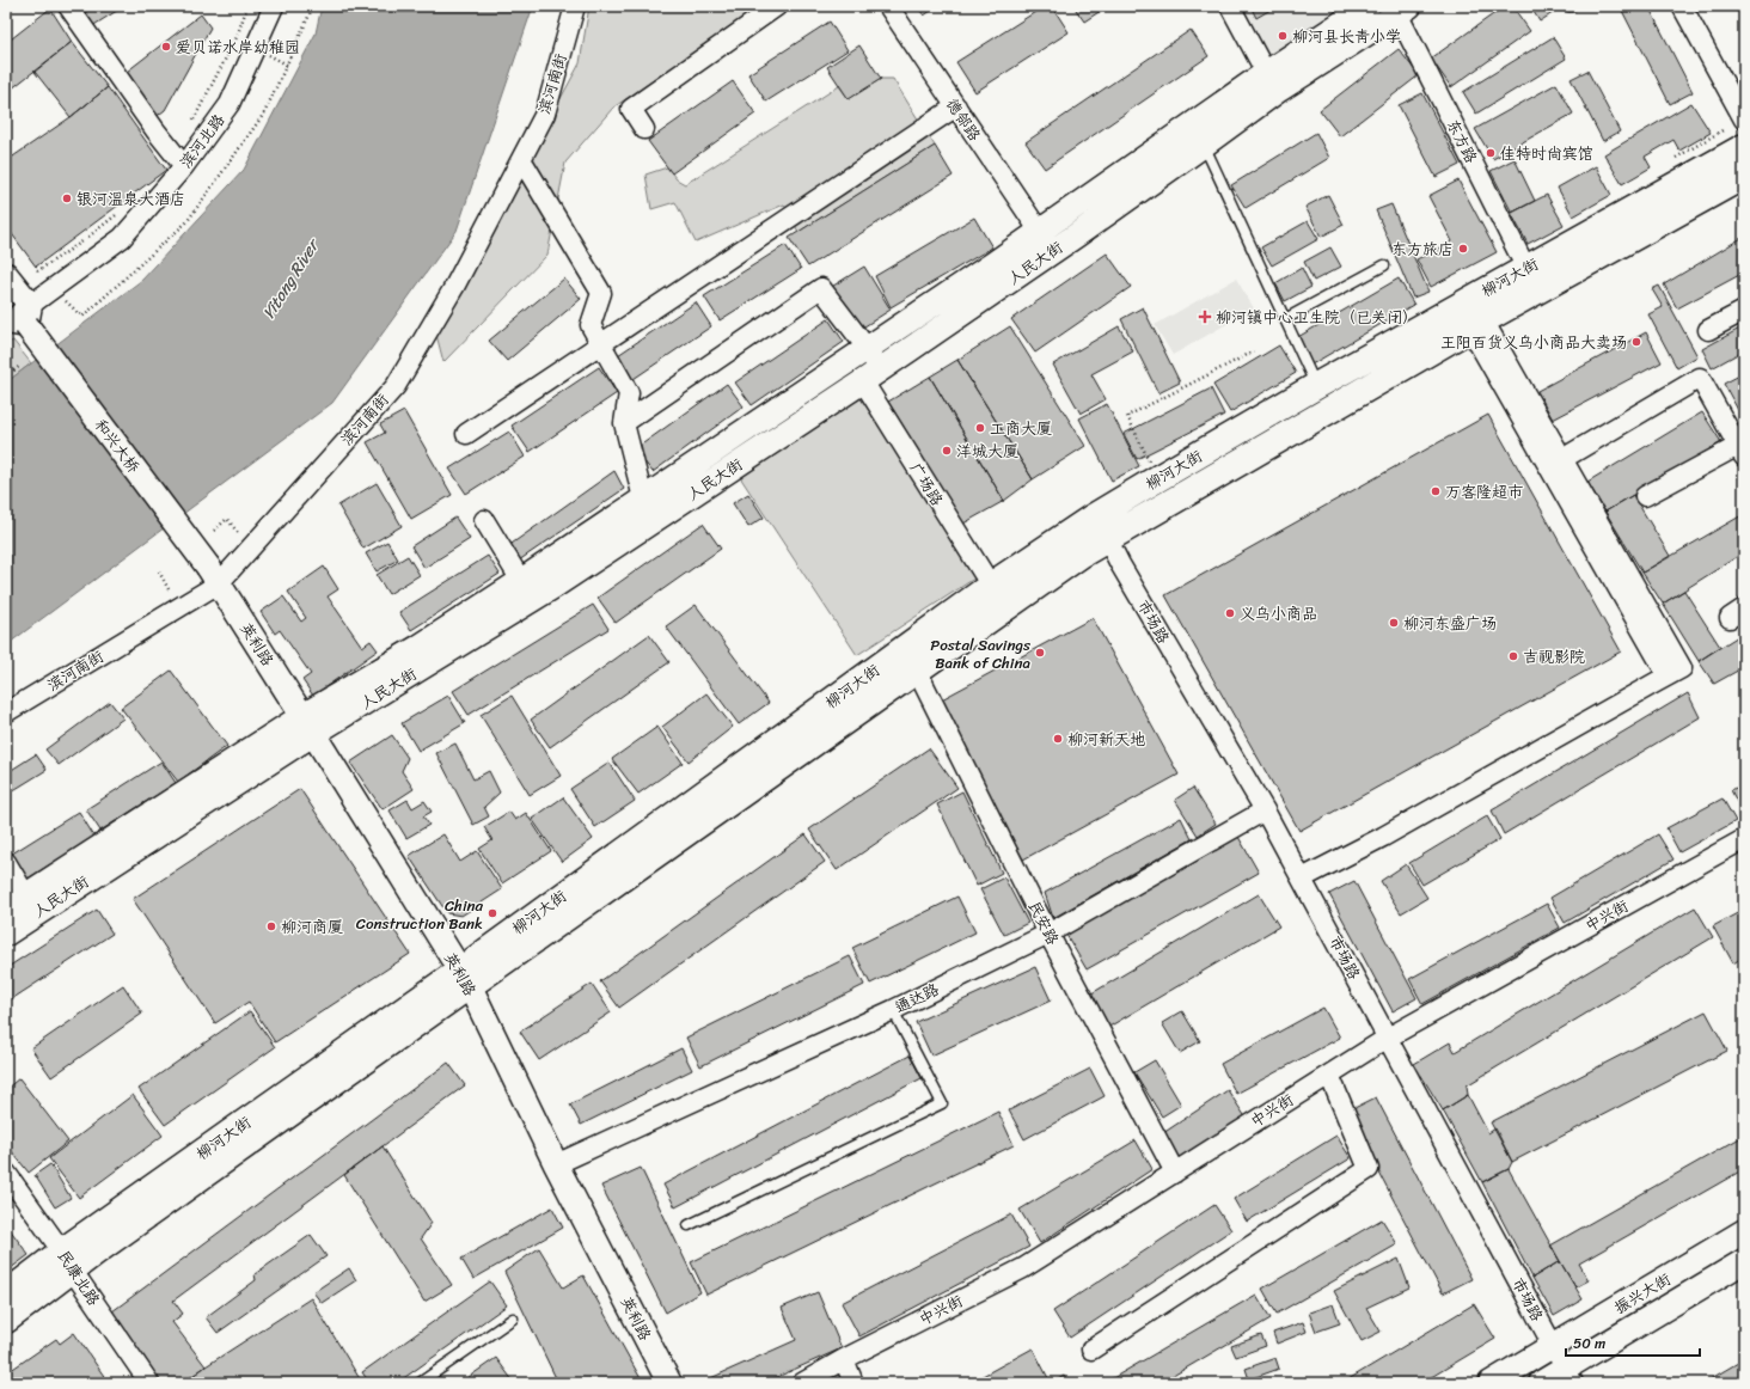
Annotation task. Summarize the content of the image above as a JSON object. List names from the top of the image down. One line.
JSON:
{"streets":{"main road":["柳河大街"],"street":["滨河南街","德邻路","滨河北路","东方路","人民大街","和兴大桥","广场路","市场路","英利路","中兴街","民安路","通达路","民康北路","振兴大街"]},"crossings":[["滨河南街","和兴大桥"],["滨河南街","英利路"],["德邻路","人民大街"],["滨河北路","和兴大桥"],["东方路","人民大街"],["东方路","柳河大街"],["人民大街","广场路"],["人民大街","英利路"],["柳河大街","广场路"],["柳河大街","市场路"],["柳河大街","英利路"],["柳河大街","民安路"],["柳河大街","民康北路"],["和兴大桥","英利路"],["市场路","中兴街"],["市场路","通达路"],["市场路","振兴大街"],["英利路","通达路"],["中兴街","民安路"],["民安路","通达路"]],"water":["Yitong River"],"places":{"other":["柳河县长青小学","爱贝诺水岸幼稚园","佳特时尚宾馆","银河温泉大酒店","东方旅店","王阳百货义乌小商品大卖场","工商大厦","洋城大厦","万客隆超市","义乌小商品","柳河东盛广场","Postal Savings Bank of China","吉视影院","柳河新天地","China Construction Bank","柳河商厦"],"health":["柳河镇中心卫生院（已关闭）"]},"scale_bar":"50 m"}
